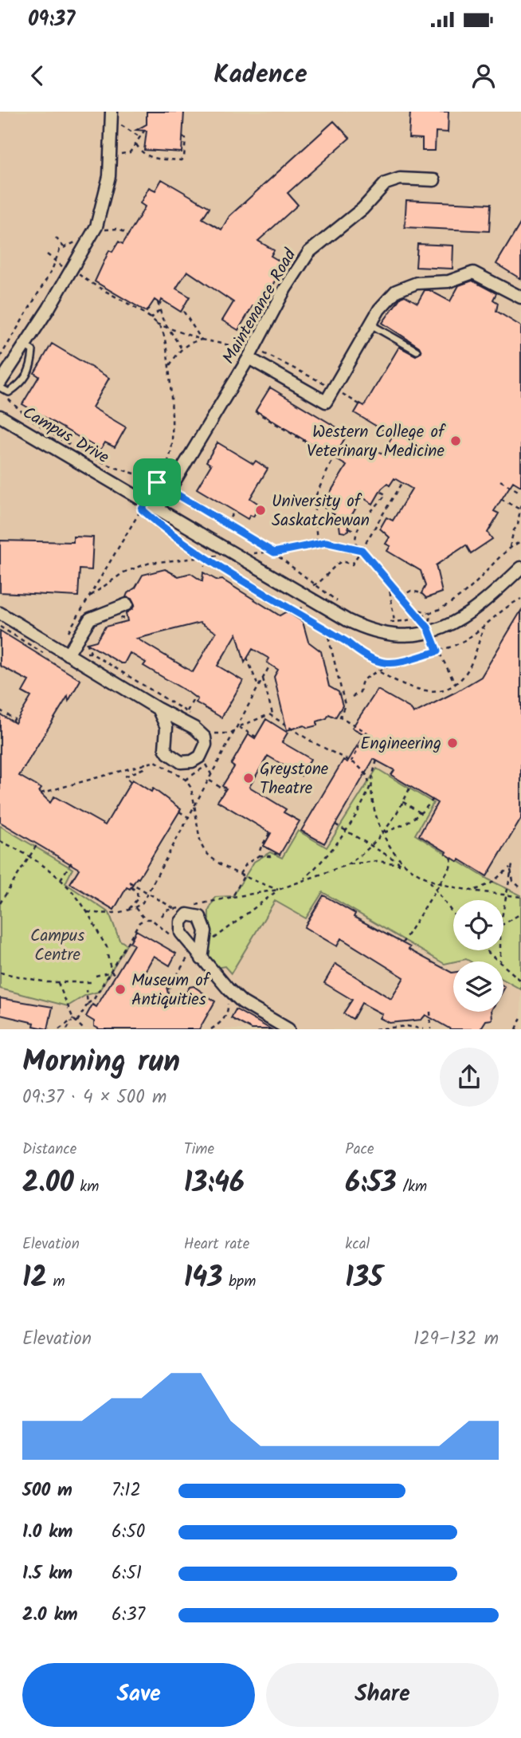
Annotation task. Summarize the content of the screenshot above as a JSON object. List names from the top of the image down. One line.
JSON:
{"streets":{"street":["Maintenance Road","Campus Drive"]},"crossings":[["Maintenance Road","Campus Drive"]],"parks":["Campus Centre"],"places":["Western College of Veterinary Medicine","University of Saskatchewan","Engineering","Greystone Theatre","Museum of Antiquities"],"page":{"status":"09:37","header":"Kadence","heading":["Morning run","09:37 · 4 × 500 m"],"stats":[["Distance","2.00 km"],["Time","13:46"],["Pace","6:53 /km"],["Elevation","12 m"],["Heart rate","143 bpm"],["kcal","135"]],"chart":["Elevation","129–132 m"],"list":[{"name":"500 m","note":"7:12"},{"name":"1.0 km","note":"6:50"},{"name":"1.5 km","note":"6:51"},{"name":"2.0 km","note":"6:37"}],"buttons":["Save","Share"]}}
